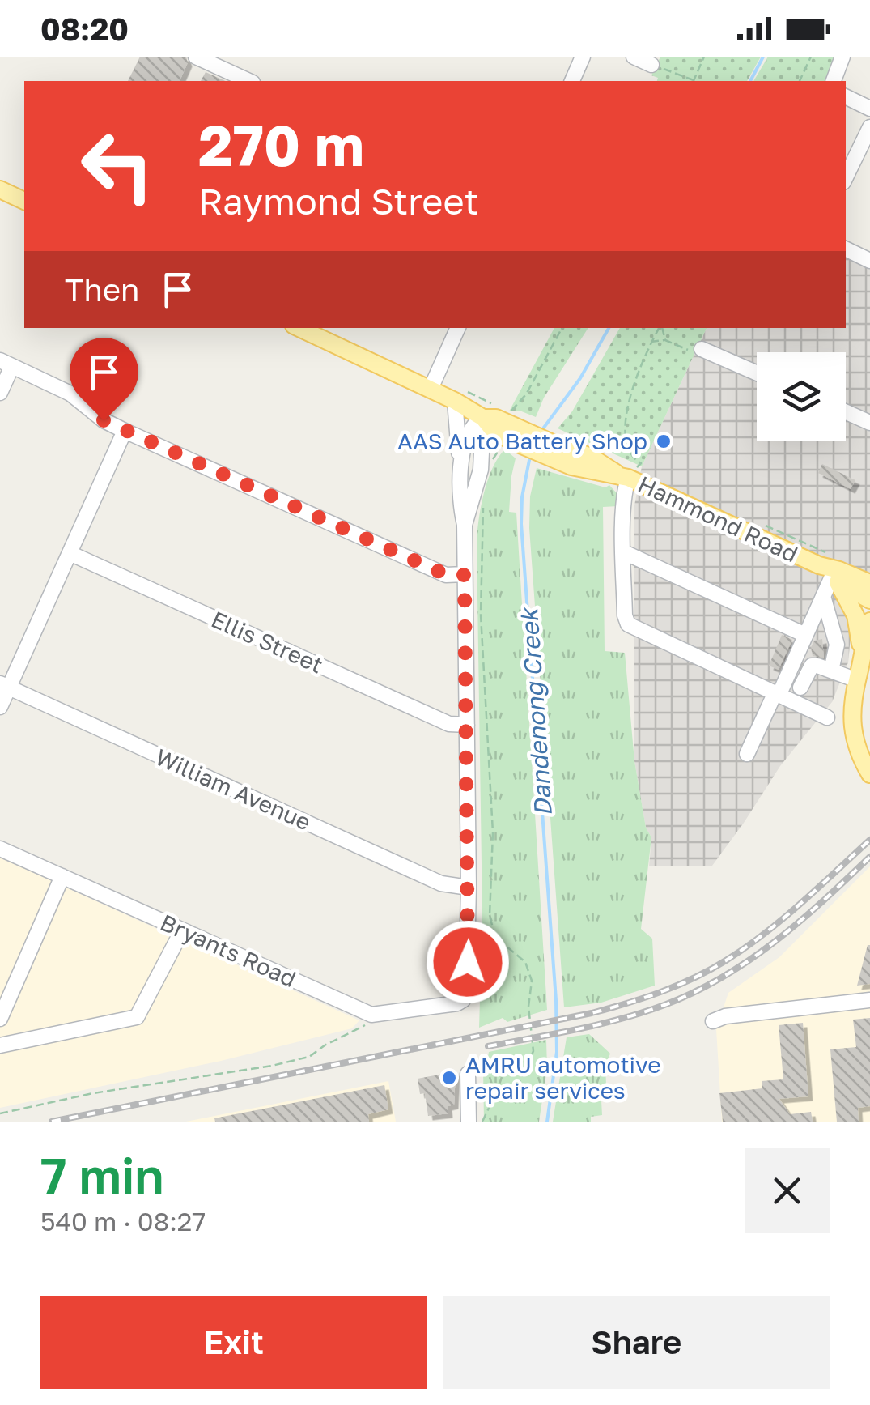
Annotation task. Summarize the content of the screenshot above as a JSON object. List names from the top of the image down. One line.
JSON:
{"streets":{"main road":["Hammond Road"],"street":["Ellis Street","William Avenue","Bryants Road"]},"water":["Dandenong Creek"],"places":["AAS Auto Battery Shop","AMRU automotive repair services"],"page":{"status":"08:20","turn":["270 m","Raymond Street"],"then":"Then","heading":["7 min","540 m · 08:27"],"buttons":["Exit","Share"]}}
